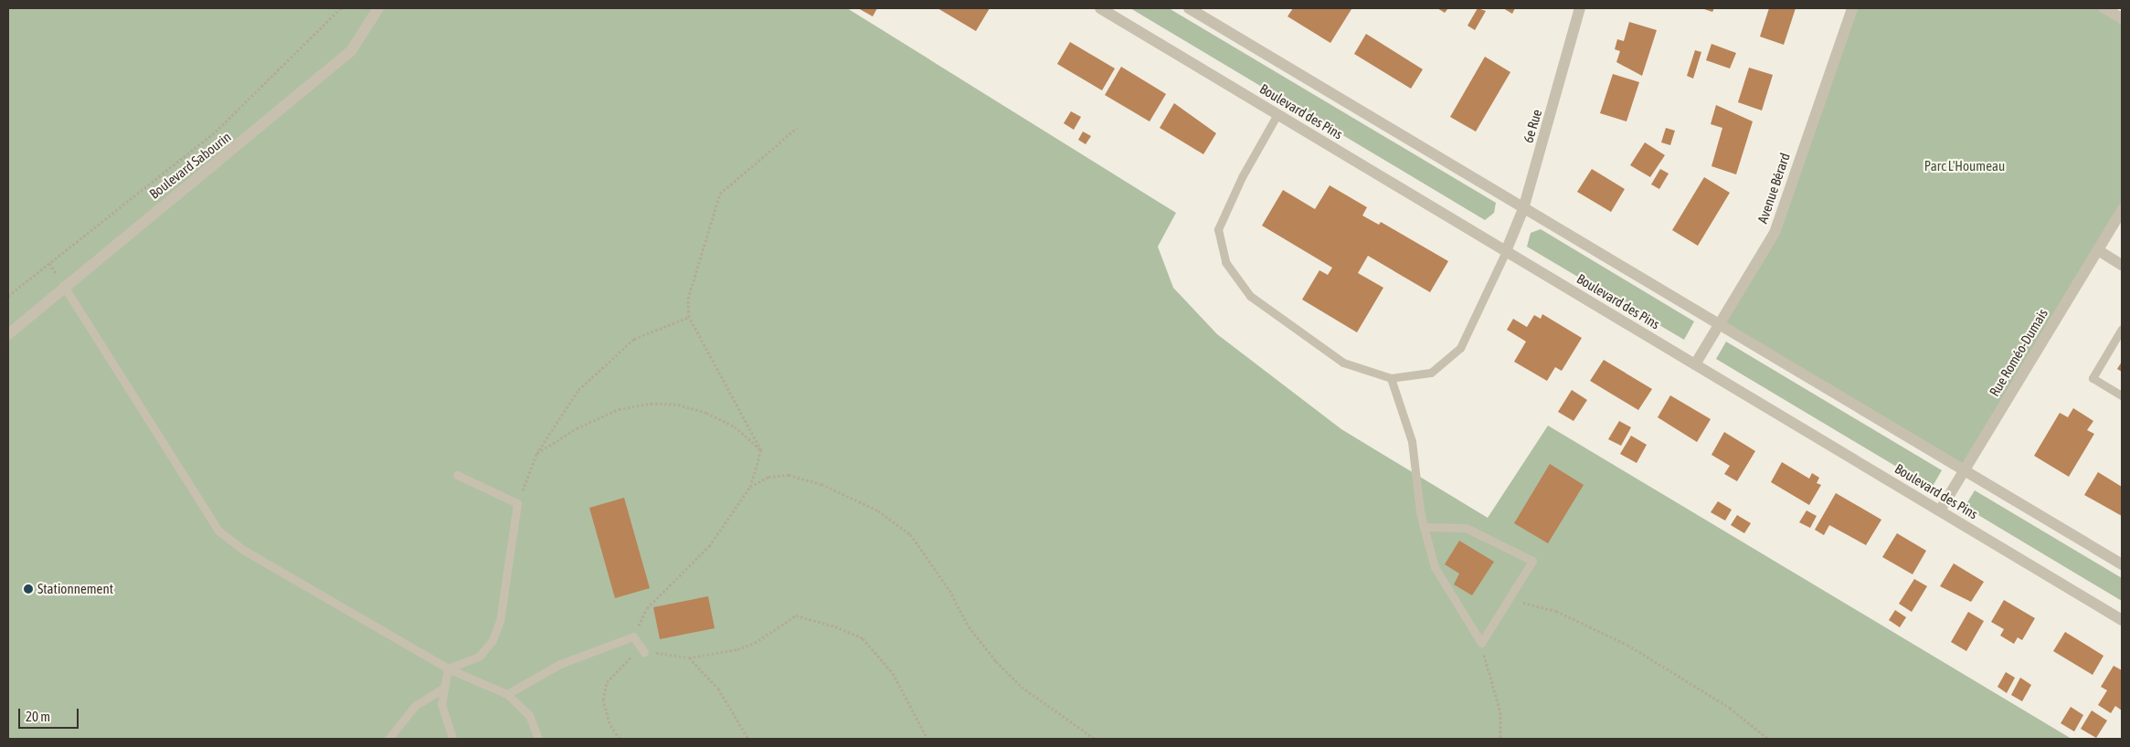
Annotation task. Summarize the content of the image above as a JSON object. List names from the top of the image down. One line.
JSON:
{"streets":{"street":["Boulevard des Pins","6e Rue","Boulevard Sabourin","Avenue Bérard","Rue Roméo-Dumais"]},"crossings":[["Boulevard des Pins","6e Rue"],["Boulevard des Pins","Avenue Bérard"],["Boulevard des Pins","Rue Roméo-Dumais"]],"parks":["Parc L'Houmeau"],"places":["Stationnement"],"scale_bar":"20 m"}
